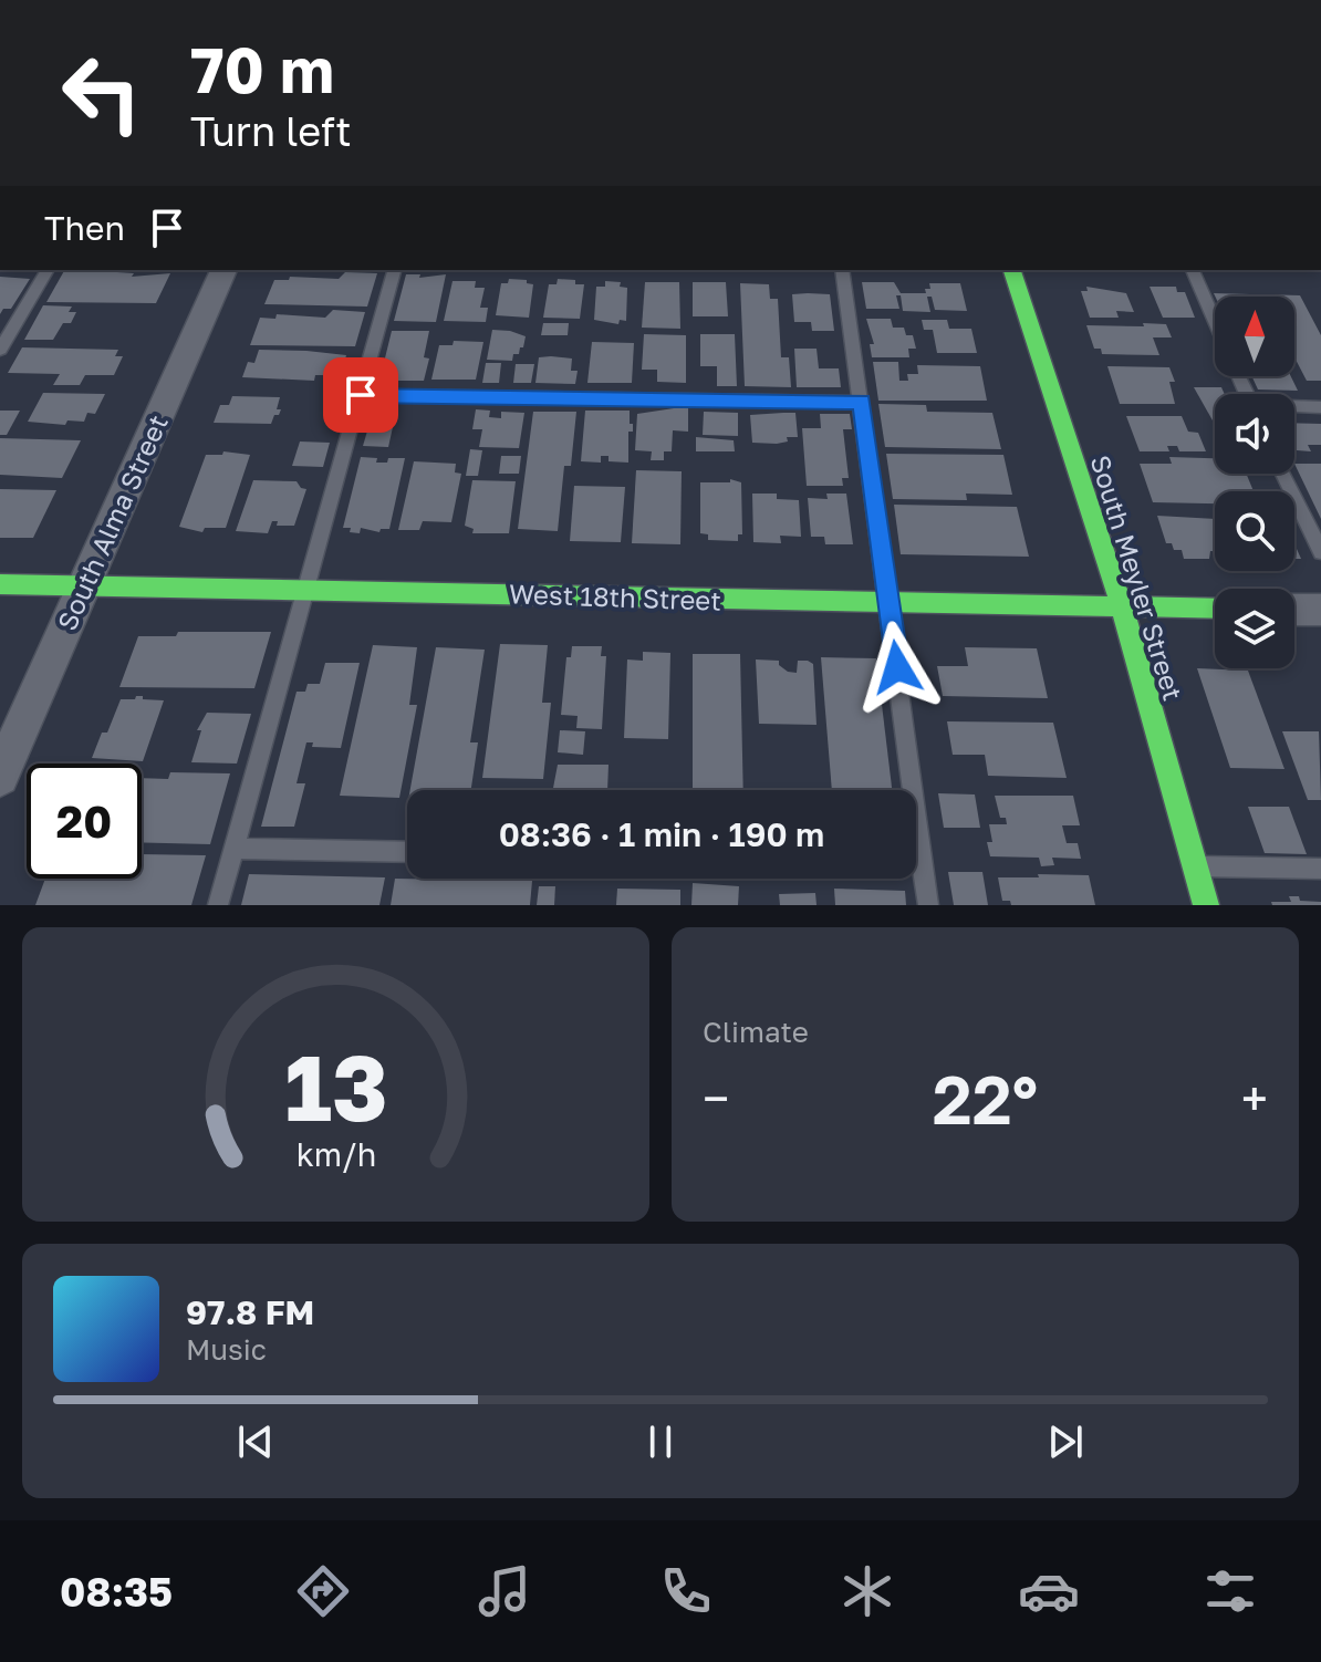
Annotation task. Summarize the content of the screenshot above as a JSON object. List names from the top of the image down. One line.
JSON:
{"streets":{"street":["South Alma Street","South Meyler Street","West 18th Street"]},"crossings":[["South Alma Street","West 18th Street"],["South Meyler Street","West 18th Street"]],"north":"top","page":{"turn":["70 m","Turn left"],"then":"Then","limit":"20","trip":"08:36 · 1 min · 190 m","tile":"Climate","heat":["−","22°","+"],"song":["97.8 FM","Music"],"tabs":"08:35","gauge":["13","km/h"]}}
